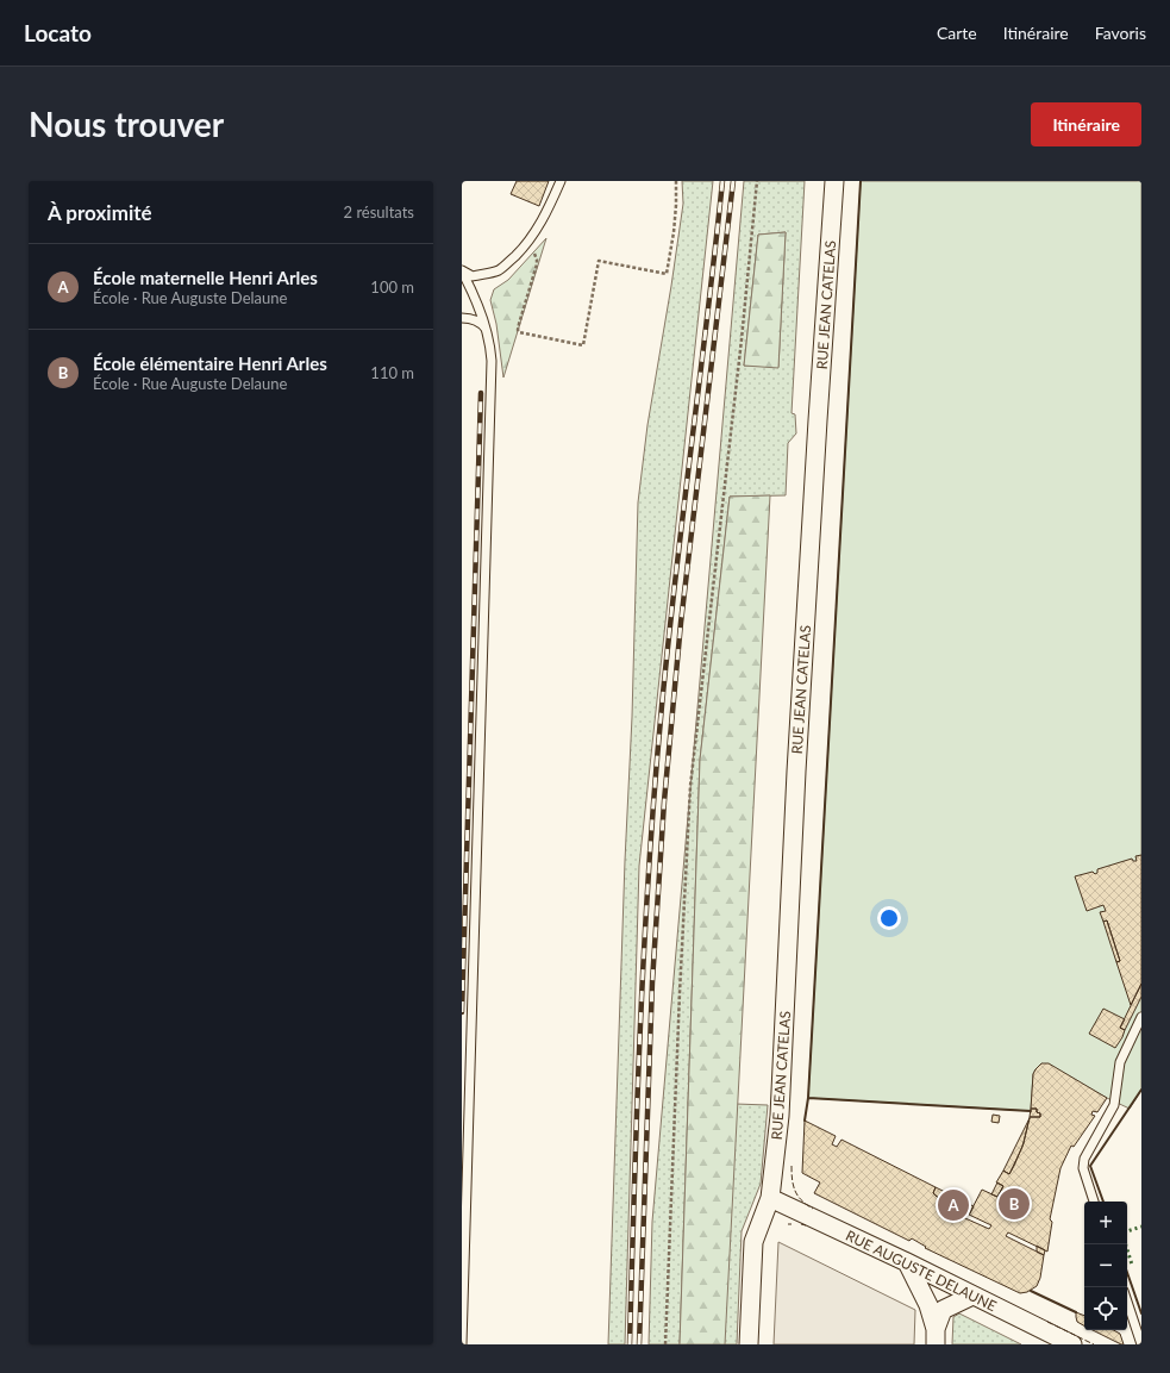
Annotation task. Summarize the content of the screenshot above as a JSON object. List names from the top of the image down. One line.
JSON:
{"streets":{"street":["RUE JEAN CATELAS","RUE AUGUSTE DELAUNE"]},"crossings":[["RUE JEAN CATELAS","RUE AUGUSTE DELAUNE"]],"page":{"header":"Locato","nav":["Carte","Itinéraire","Favoris"],"buttons":"Itinéraire","title":"Nous trouver","heading":["À proximité","2 résultats"],"list":[{"mark":"A","name":"École maternelle Henri Arles","note":"École · Rue Auguste Delaune","value":"100 m"},{"mark":"B","name":"École élémentaire Henri Arles","note":"École · Rue Auguste Delaune","value":"110 m"}],"pins":["B","A"],"map_buttons":["+","−"]}}
